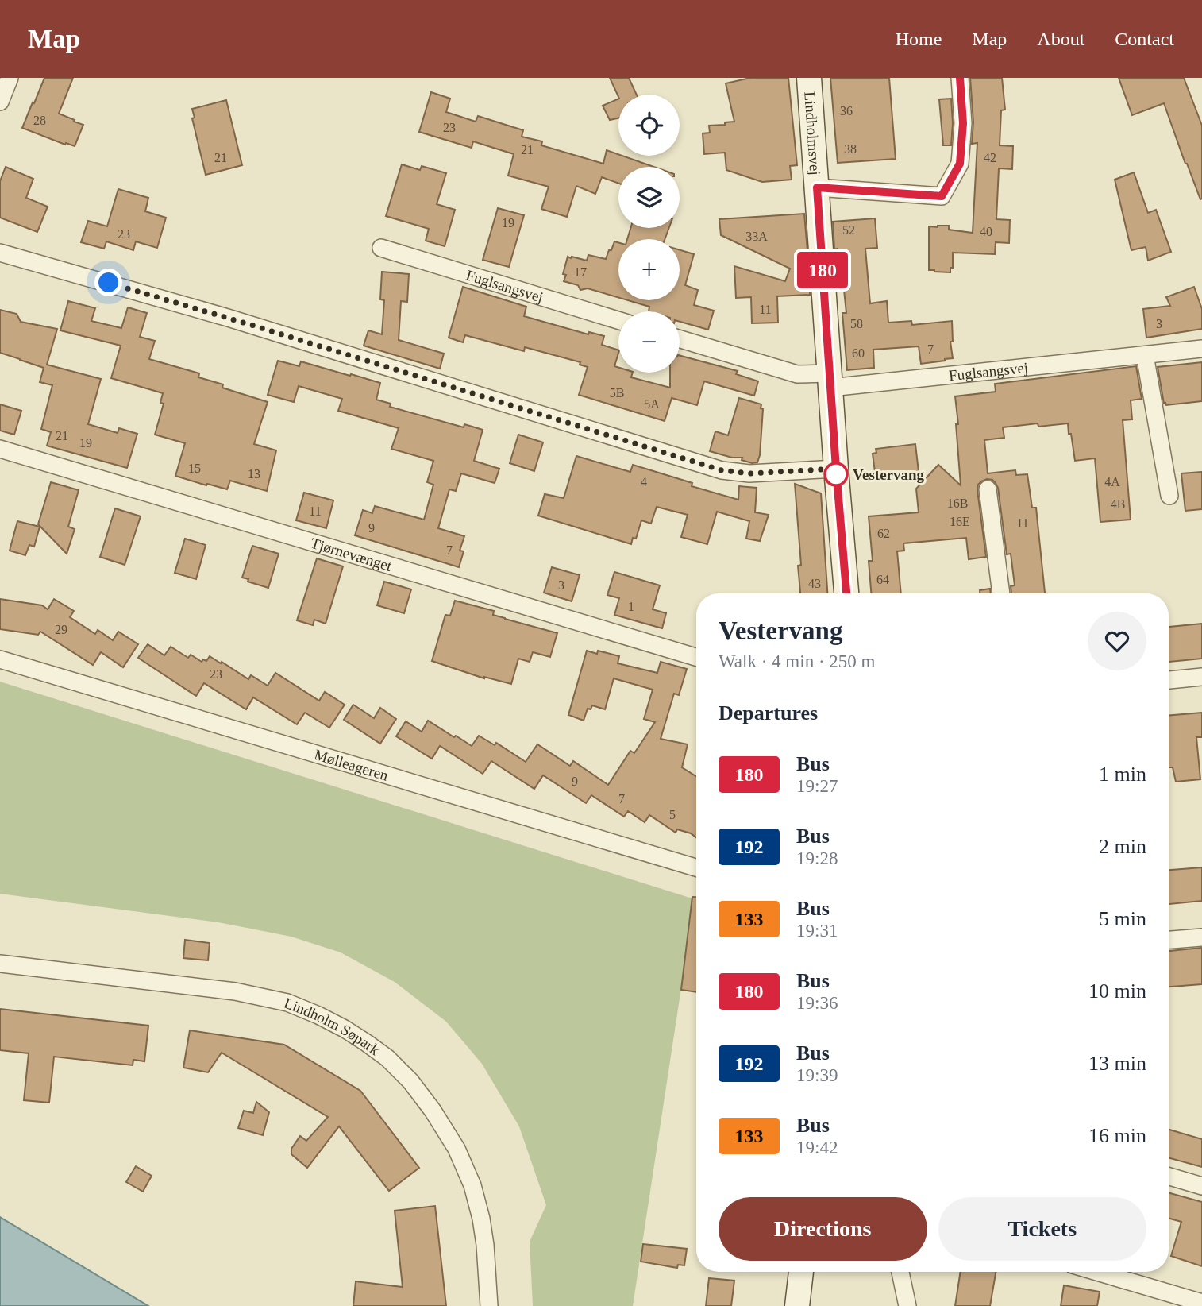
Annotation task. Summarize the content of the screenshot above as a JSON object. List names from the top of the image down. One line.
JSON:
{"streets":{"street":["Lindholmsvej","Fuglsangsvej","Tjørnevænget","Mølleageren","Lindholm Søpark"]},"crossings":[["Lindholmsvej","Fuglsangsvej"]],"places":["Vestervang"],"lines":["bus line 180"],"house_numbers":["36","28","23","38","21","21","42","19","52","40","23","33A","17","11","58","3","7","60","5B","5A","21","19","15","13","4","4A","16B","4B","11","16E","11","9","62","7","64","43","3","1","29","23","9","7","5"],"page":{"header":"Map","nav":["Home","Map","About","Contact"],"on_map":"180","map_buttons":["+","−"],"heading":[["Vestervang","Walk · 4 min · 250 m"],"Departures"],"list":[{"mark":"180","name":"Bus","note":"19:27","value":"1 min"},{"mark":"192","name":"Bus","note":"19:28","value":"2 min"},{"mark":"133","name":"Bus","note":"19:31","value":"5 min"},{"mark":"180","name":"Bus","note":"19:36","value":"10 min"},{"mark":"192","name":"Bus","note":"19:39","value":"13 min"},{"mark":"133","name":"Bus","note":"19:42","value":"16 min"}],"buttons":["Directions","Tickets"]}}
